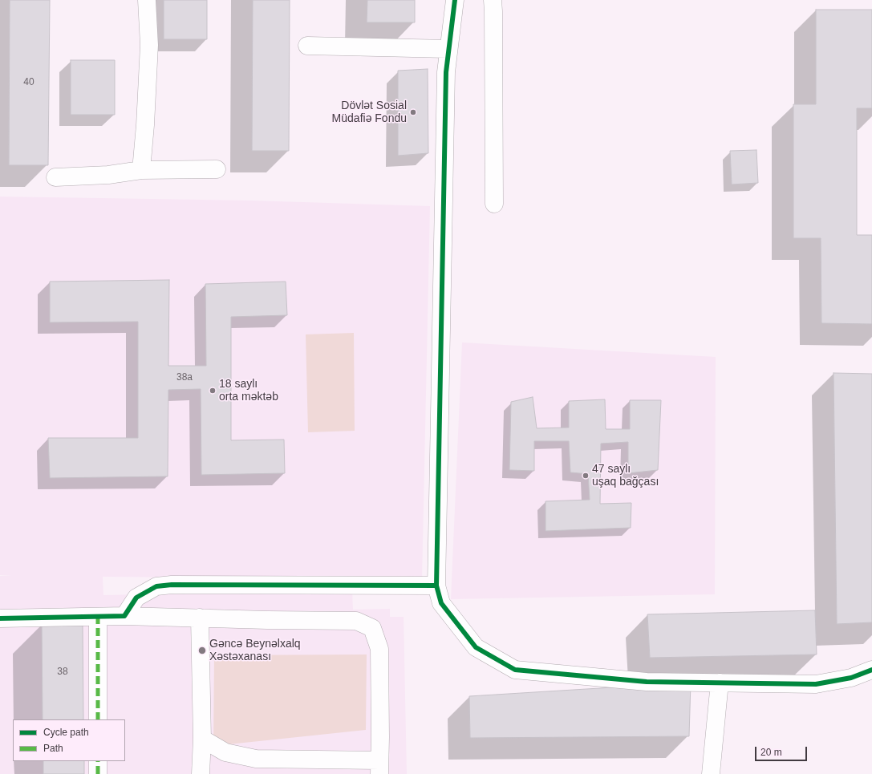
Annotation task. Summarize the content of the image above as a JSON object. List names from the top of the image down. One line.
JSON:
{"places":["Dövlət Sosial Müdafiə Fondu","18 saylı orta məktəb","47 saylı uşaq bağçası","Gəncə Beynəlxalq Xəstəxanası"],"house_numbers":["40","38a","38"],"legend":["Cycle path","Path"],"scale_bar":"20 m"}
